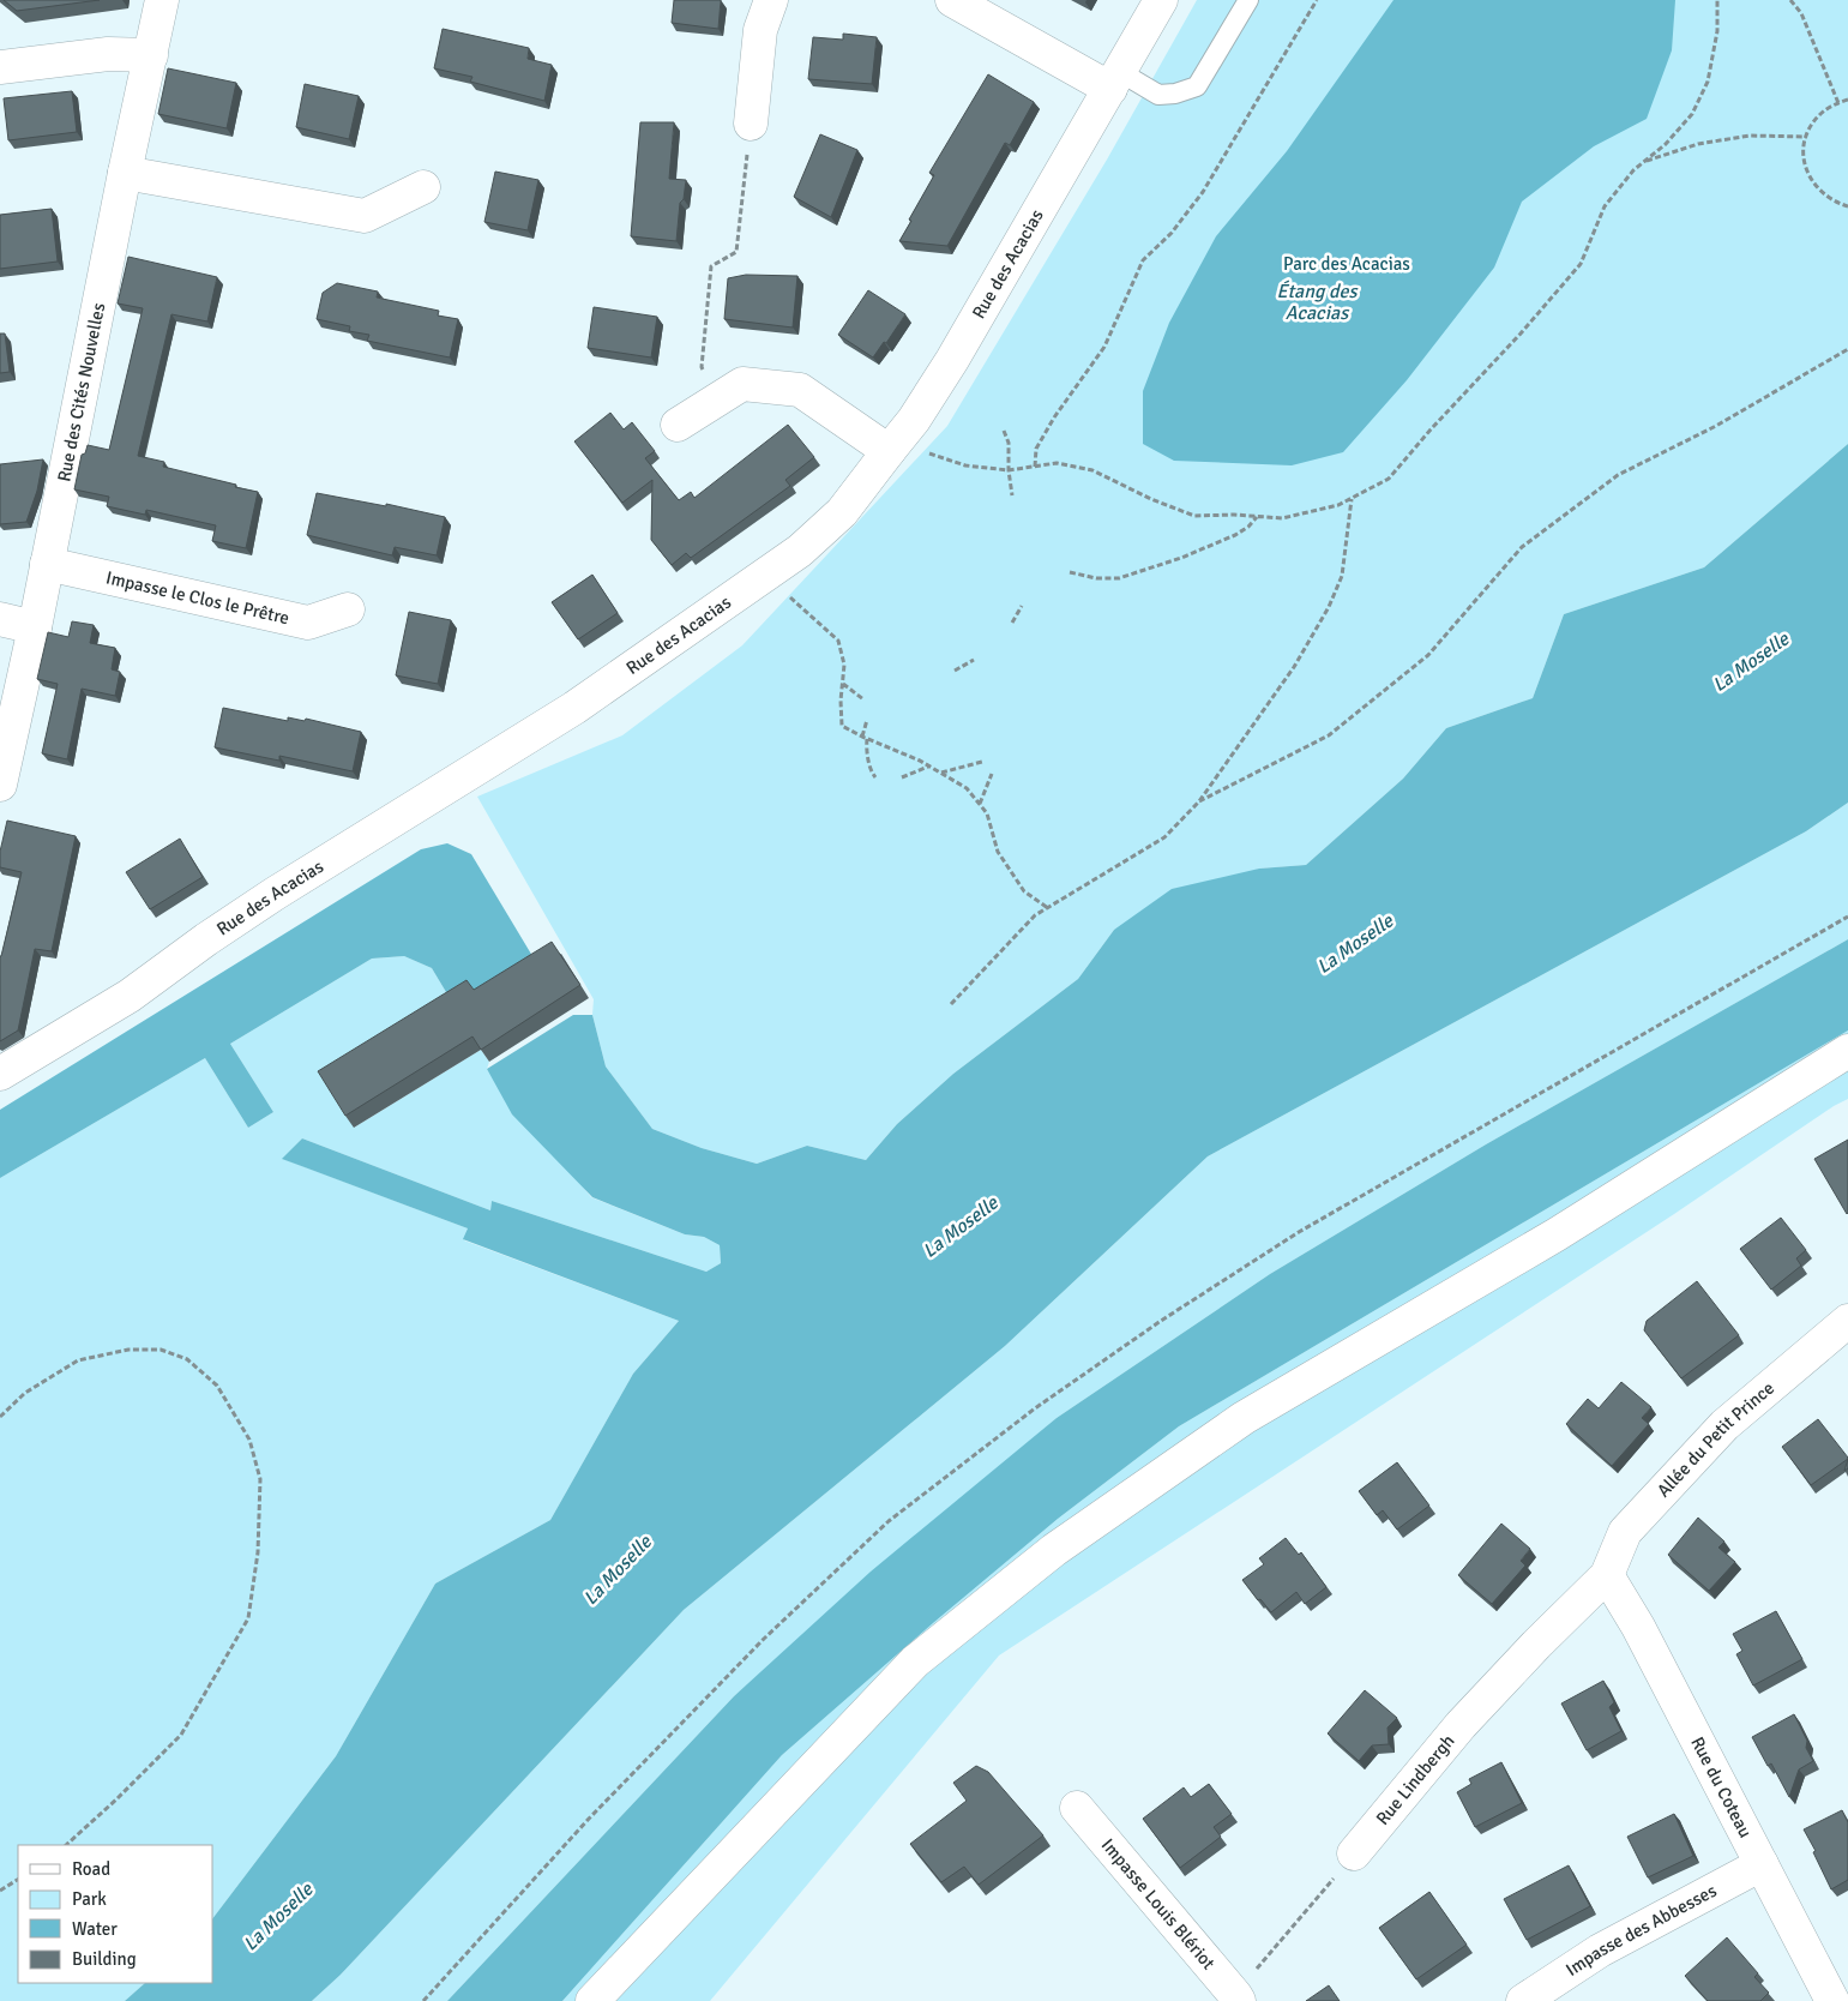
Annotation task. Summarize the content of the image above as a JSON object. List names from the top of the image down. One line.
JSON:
{"streets":{"street":["Rue des Acacias","Rue des Cités Nouvelles","Impasse le Clos le Prêtre","Allée du Petit Prince","Rue Lindbergh","Rue du Coteau","Impasse Louis Blériot","Impasse des Abbesses"]},"crossings":[["Rue des Cités Nouvelles","Impasse le Clos le Prêtre"],["Allée du Petit Prince","Rue Lindbergh"],["Allée du Petit Prince","Rue du Coteau"],["Rue Lindbergh","Rue du Coteau"],["Rue du Coteau","Impasse des Abbesses"]],"water":["Étang des Acacias","La Moselle"],"parks":["Parc des Acacias"],"legend":["Road","Park","Water","Building"]}
